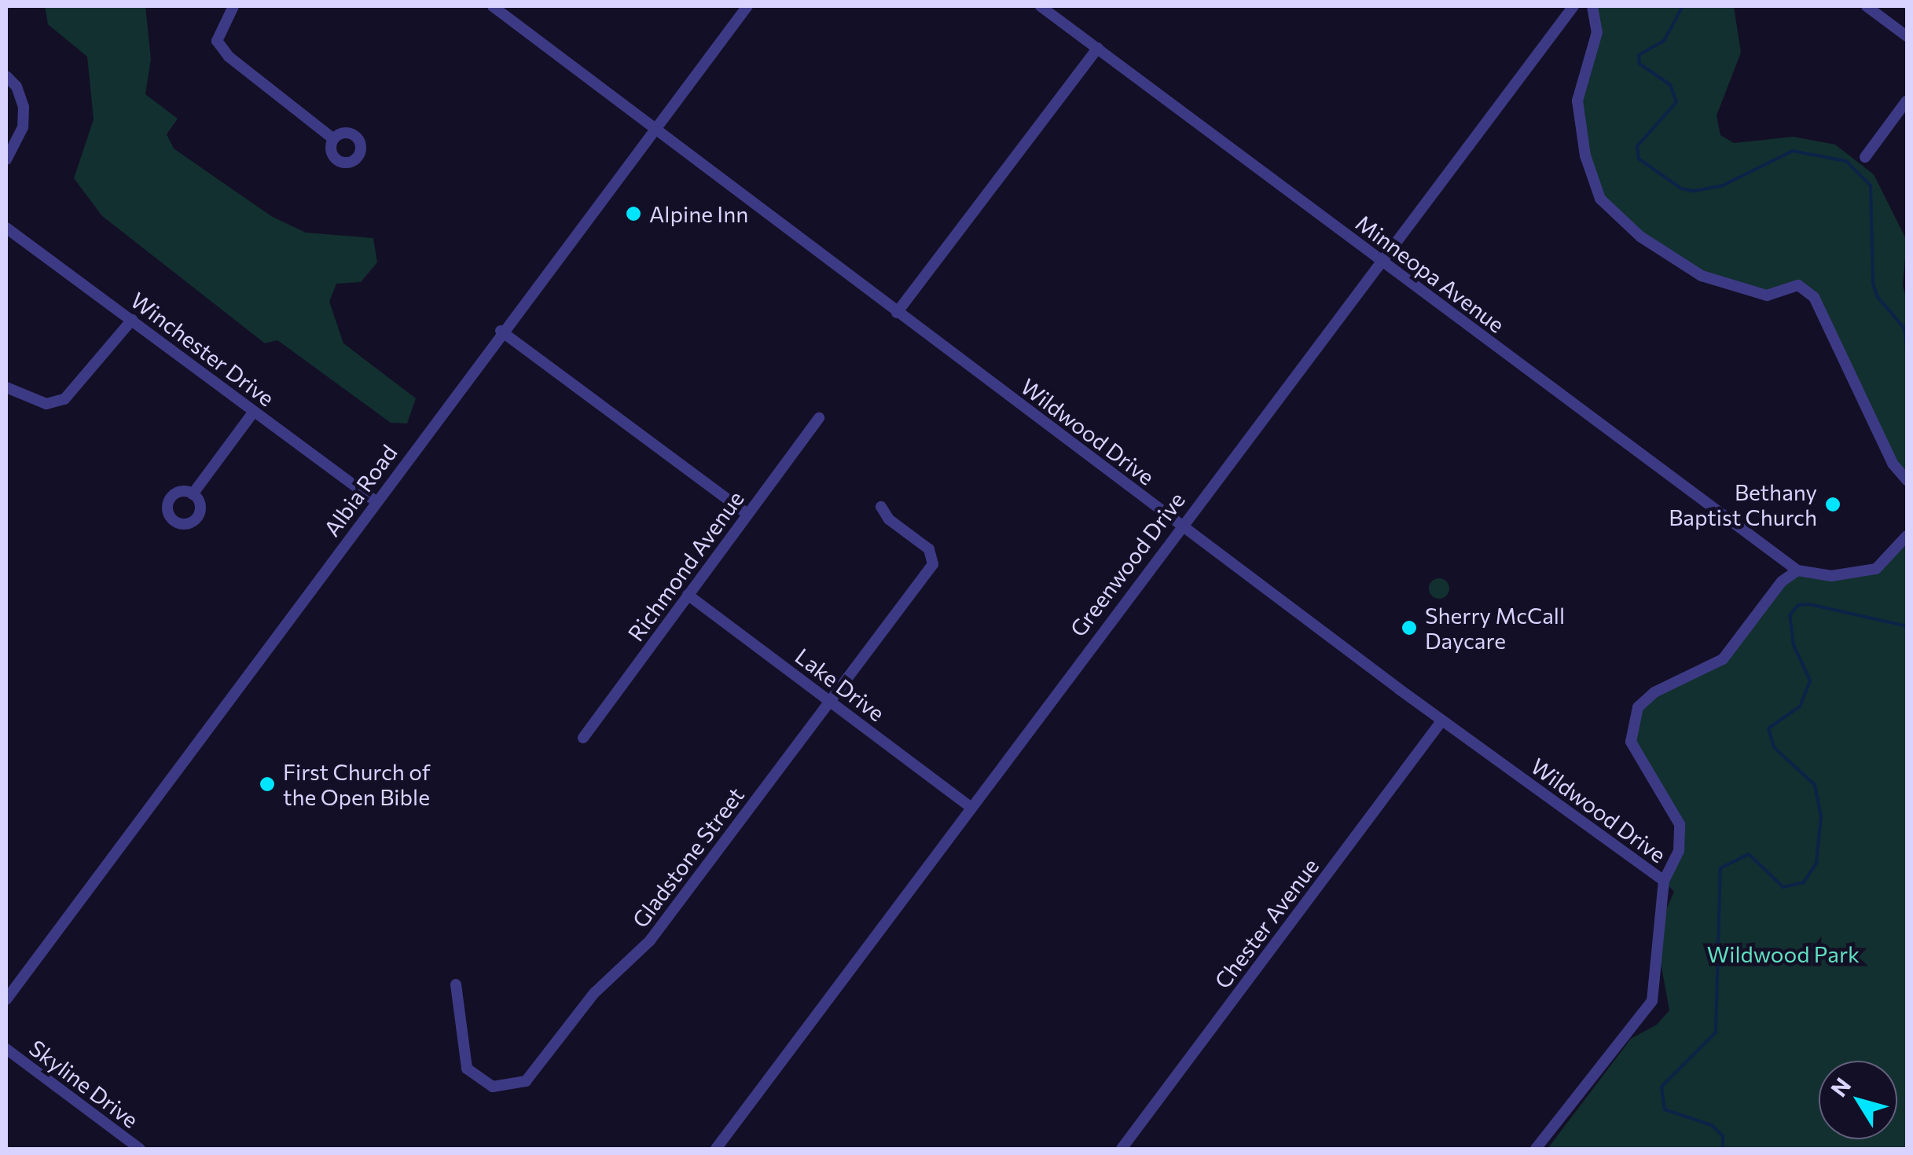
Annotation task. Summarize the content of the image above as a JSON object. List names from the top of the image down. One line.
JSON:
{"streets":{"street":["Minneopa Avenue","Winchester Drive","Wildwood Drive","Albia Road","Greenwood Drive","Richmond Avenue","Lake Drive","Gladstone Street","Chester Avenue","Skyline Drive"]},"crossings":[["Minneopa Avenue","Greenwood Drive"],["Winchester Drive","Albia Road"],["Wildwood Drive","Albia Road"],["Wildwood Drive","Greenwood Drive"],["Wildwood Drive","Chester Avenue"],["Greenwood Drive","Lake Drive"],["Richmond Avenue","Lake Drive"],["Lake Drive","Gladstone Street"]],"parks":["Wildwood Park"],"places":["Alpine Inn","Bethany Baptist Church","Sherry McCall Daycare","First Church of the Open Bible"],"north":"top left"}
